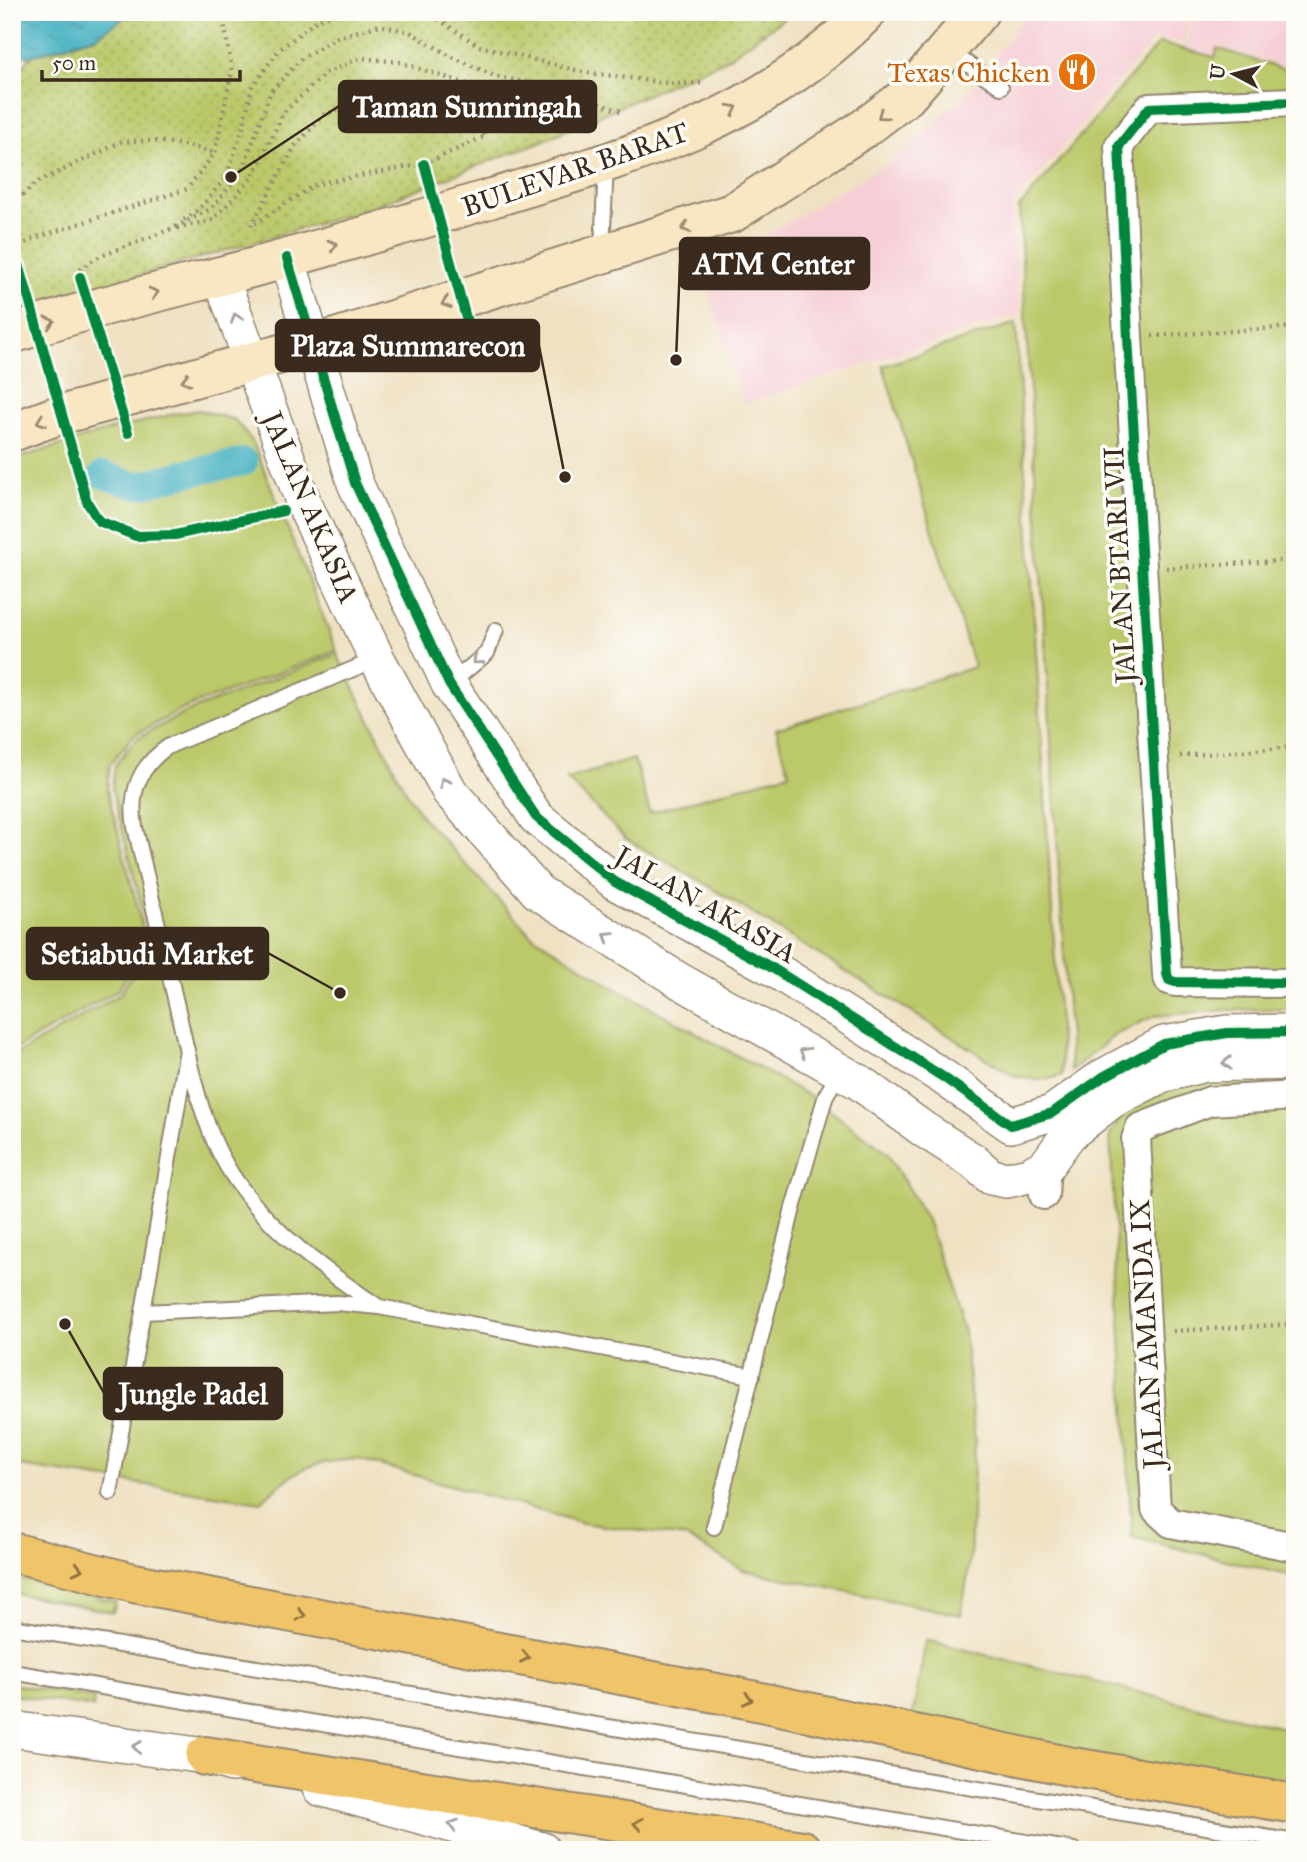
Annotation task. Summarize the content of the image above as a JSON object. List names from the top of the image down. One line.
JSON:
{"streets":{"main road":["BULEVAR BARAT"],"street":["JALAN AKASIA","JALAN BTARI VII","JALAN AMANDA IX"]},"crossings":[["BULEVAR BARAT","JALAN AKASIA"]],"places":{"restaurant":["Texas Chicken"],"other":["Taman Sumringah","ATM Center","Plaza Summarecon","Setiabudi Market","Jungle Padel"]},"scale_bar":"50 m","north":"left"}
